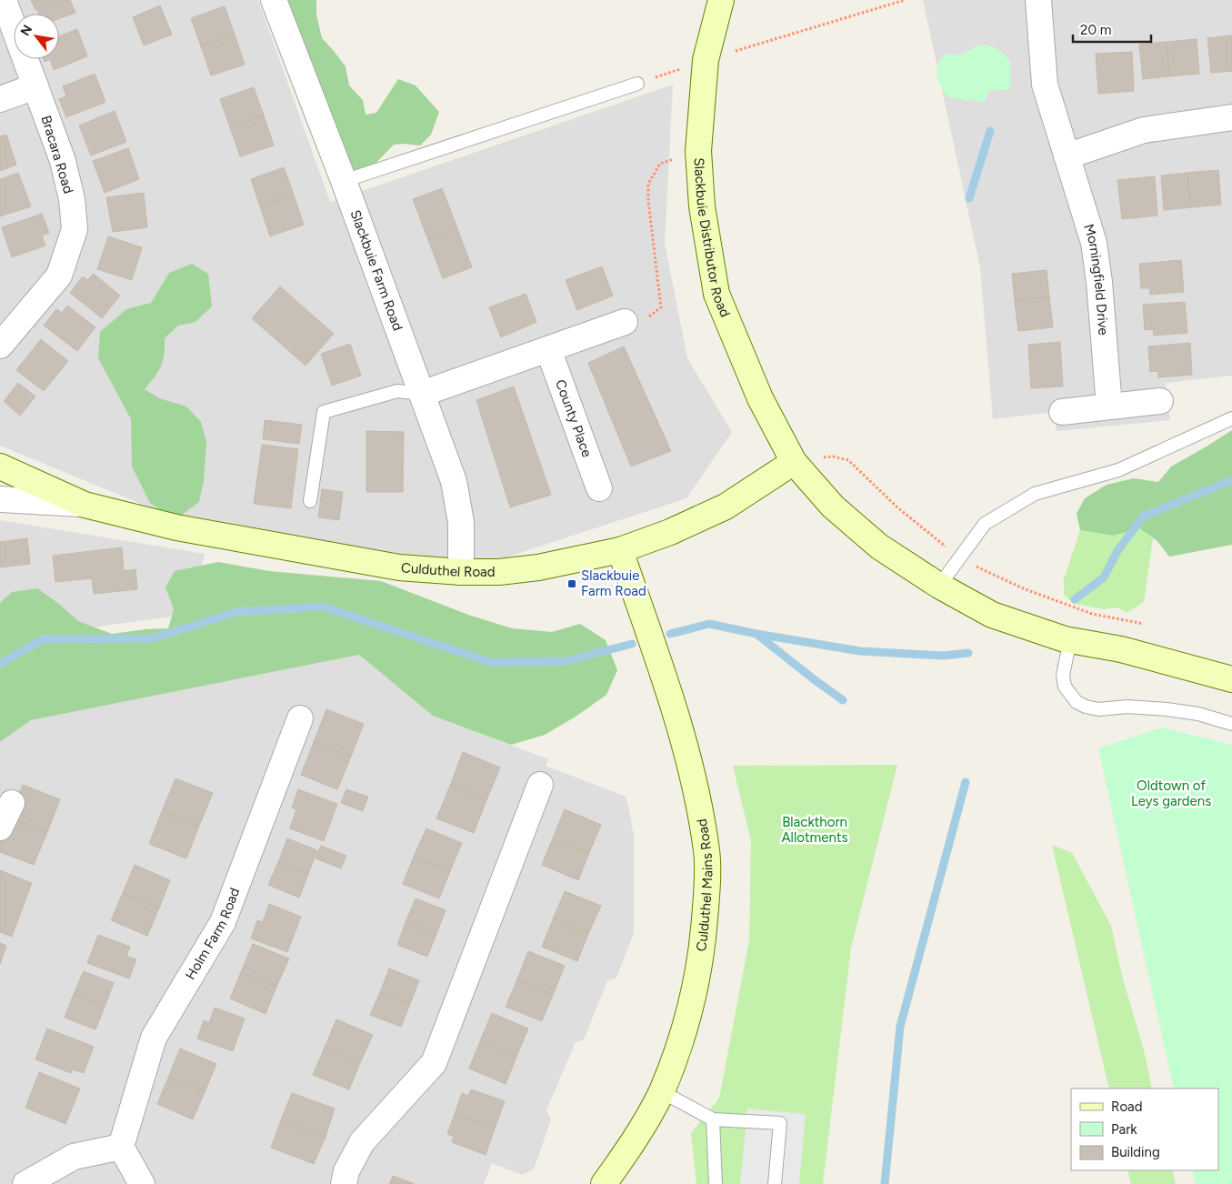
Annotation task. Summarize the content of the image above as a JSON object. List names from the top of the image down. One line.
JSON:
{"streets":{"main road":["Slackbuie Distributor Road","Culduthel Road","Culduthel Mains Road"],"street":["Bracara Road","Slackbuie Farm Road","Morningfield Drive","County Place","Holm Farm Road"]},"crossings":[["Slackbuie Distributor Road","Culduthel Road"],["Slackbuie Farm Road","Culduthel Road"],["Culduthel Road","Culduthel Mains Road"]],"parks":["Oldtown of Leys gardens","Blackthorn Allotments"],"places":{"transit":["Slackbuie Farm Road"]},"legend":["Road","Park","Building"],"scale_bar":"20 m","north":"top left"}
